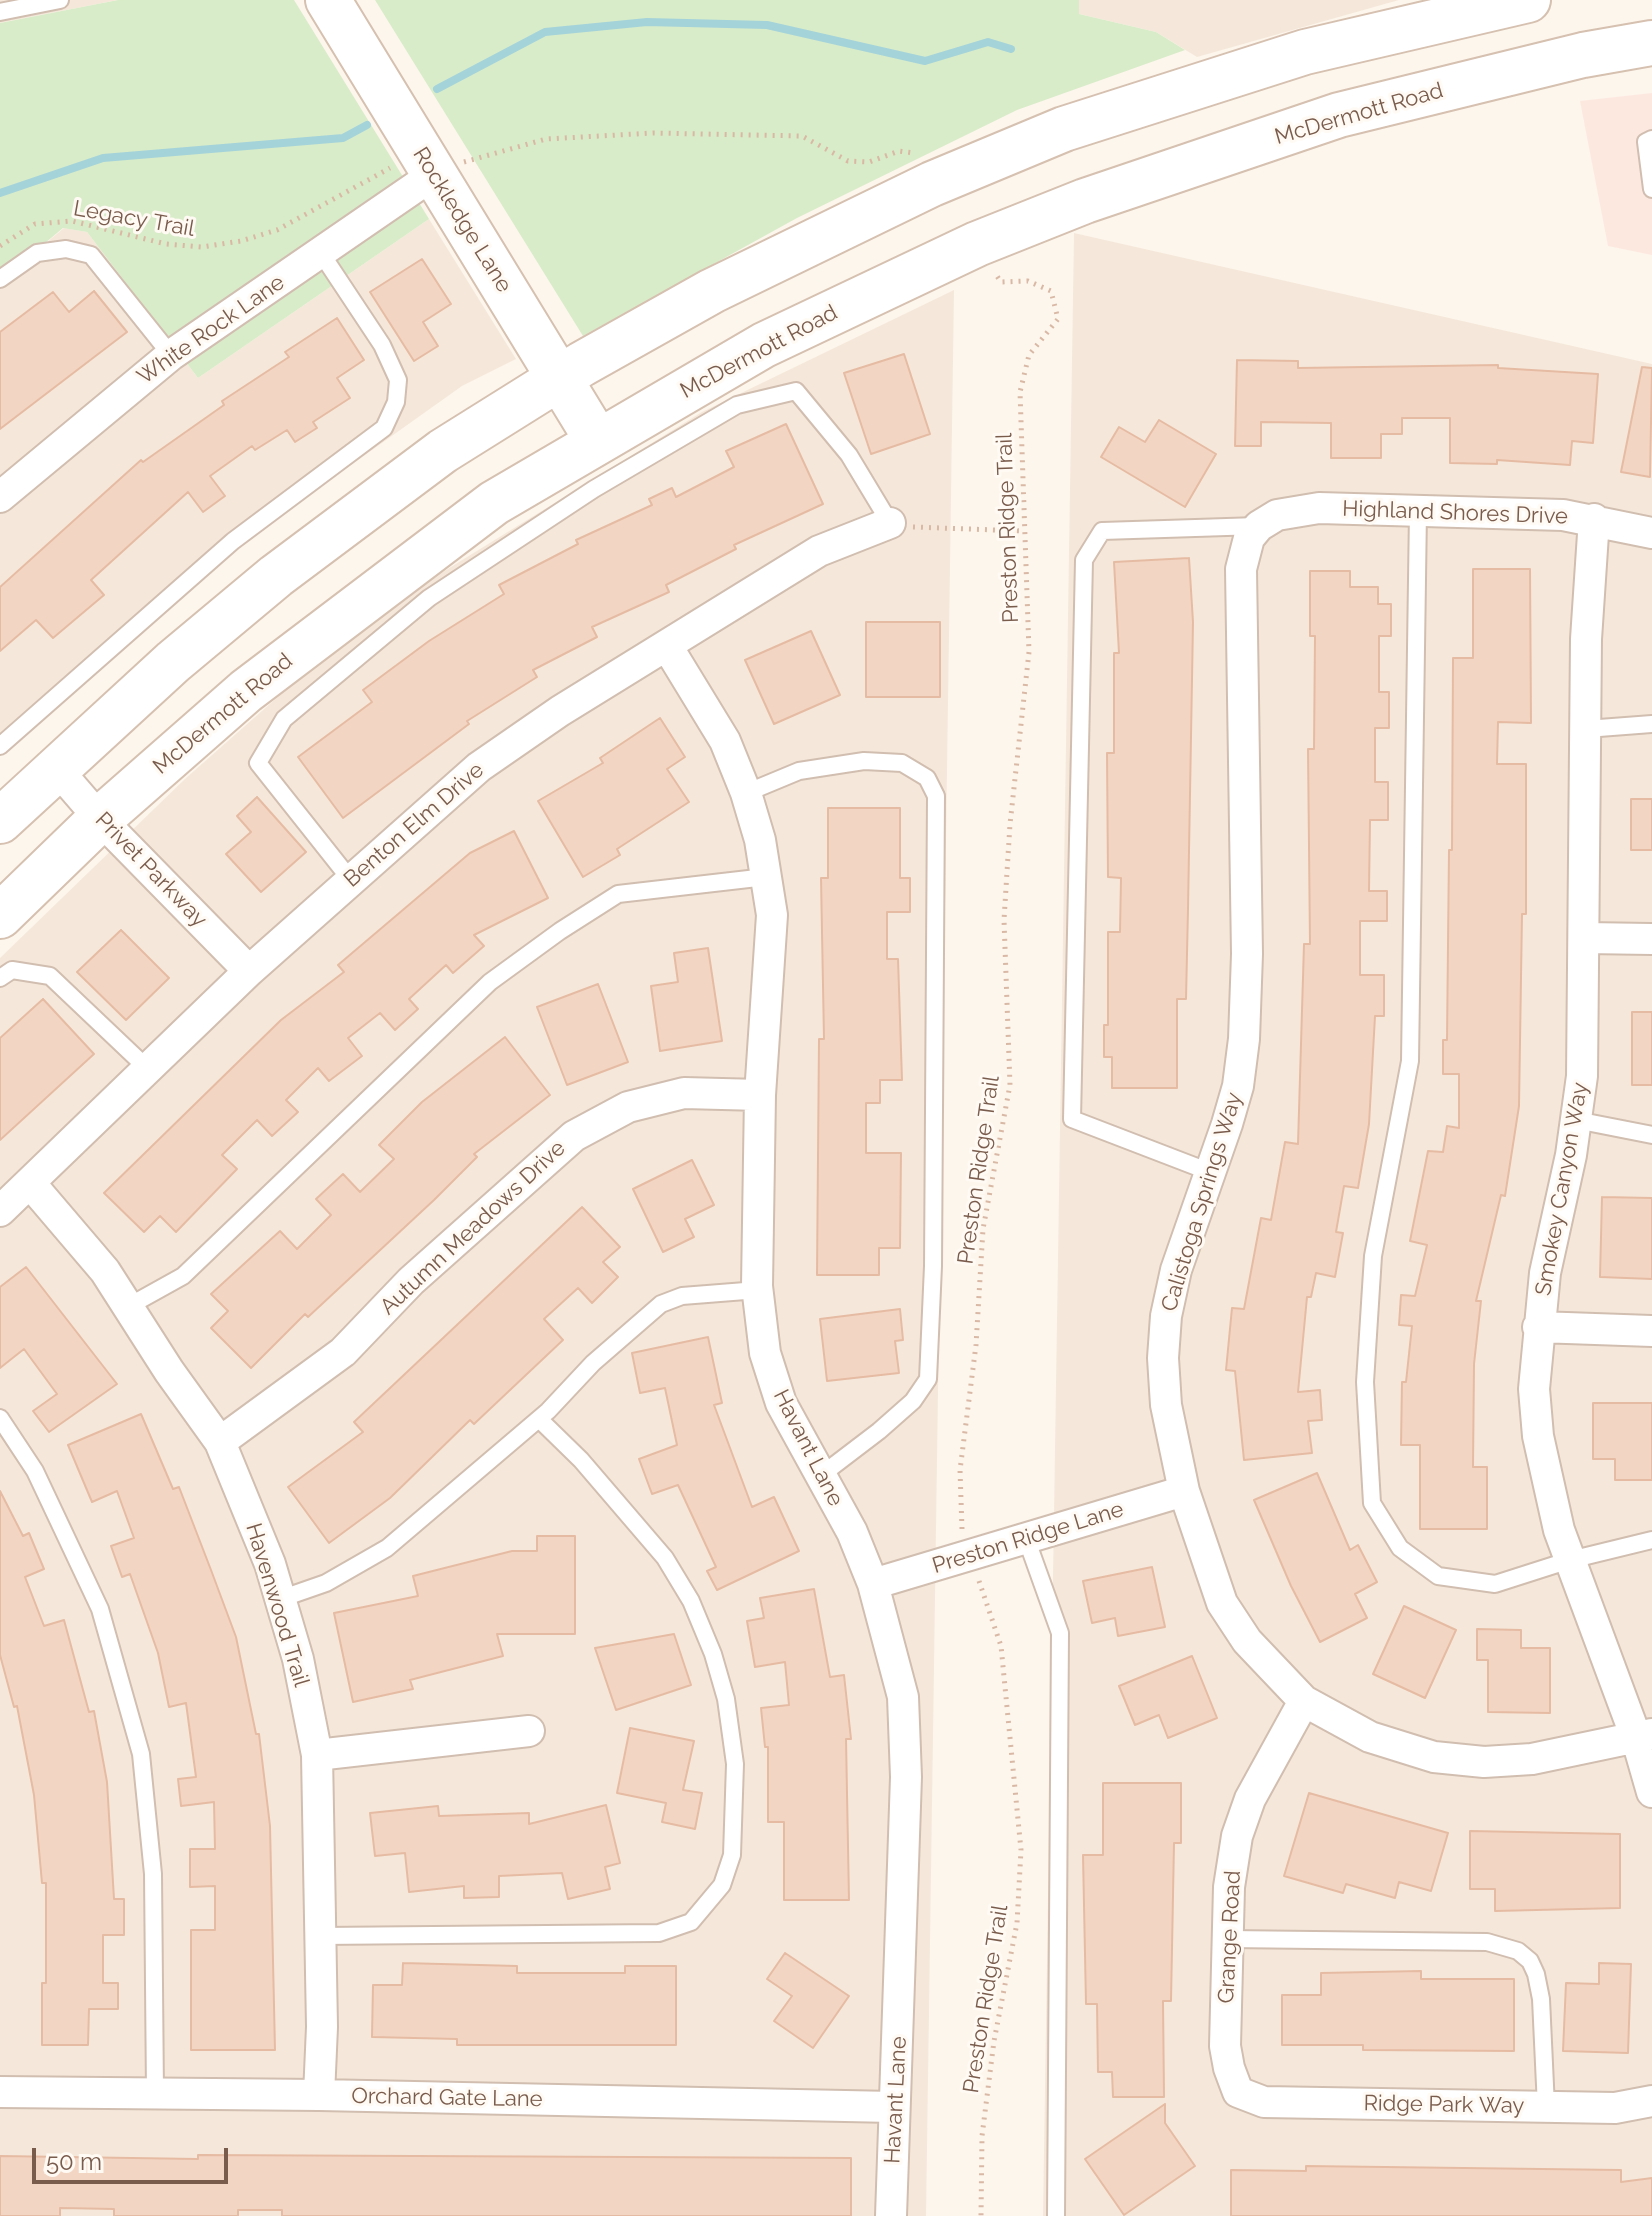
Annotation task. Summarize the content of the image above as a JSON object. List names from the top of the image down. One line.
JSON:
{"streets":{"main road":["McDermott Road","Rockledge Lane"],"street":["White Rock Lane","Highland Shores Drive","Benton Elm Drive","Privet Parkway","Smokey Canyon Way","Calistoga Springs Way","Autumn Meadows Drive","Havant Lane","Preston Ridge Lane","Havenwood Trail","Grange Road","Orchard Gate Lane","Ridge Park Way"],"path":["Legacy Trail","Preston Ridge Trail"]},"crossings":[["McDermott Road","Rockledge Lane"],["McDermott Road","Privet Parkway"],["Legacy Trail","Rockledge Lane"],["Legacy Trail","White Rock Lane"],["Rockledge Lane","White Rock Lane"],["Highland Shores Drive","Smokey Canyon Way"],["Highland Shores Drive","Calistoga Springs Way"],["Preston Ridge Trail","Preston Ridge Lane"],["Benton Elm Drive","Privet Parkway"],["Benton Elm Drive","Havant Lane"],["Benton Elm Drive","Havenwood Trail"],["Smokey Canyon Way","Calistoga Springs Way"],["Calistoga Springs Way","Preston Ridge Lane"],["Calistoga Springs Way","Grange Road"],["Autumn Meadows Drive","Havant Lane"],["Autumn Meadows Drive","Havenwood Trail"],["Havant Lane","Preston Ridge Lane"],["Havant Lane","Orchard Gate Lane"],["Havenwood Trail","Orchard Gate Lane"],["Grange Road","Ridge Park Way"]],"scale_bar":"50 m"}
